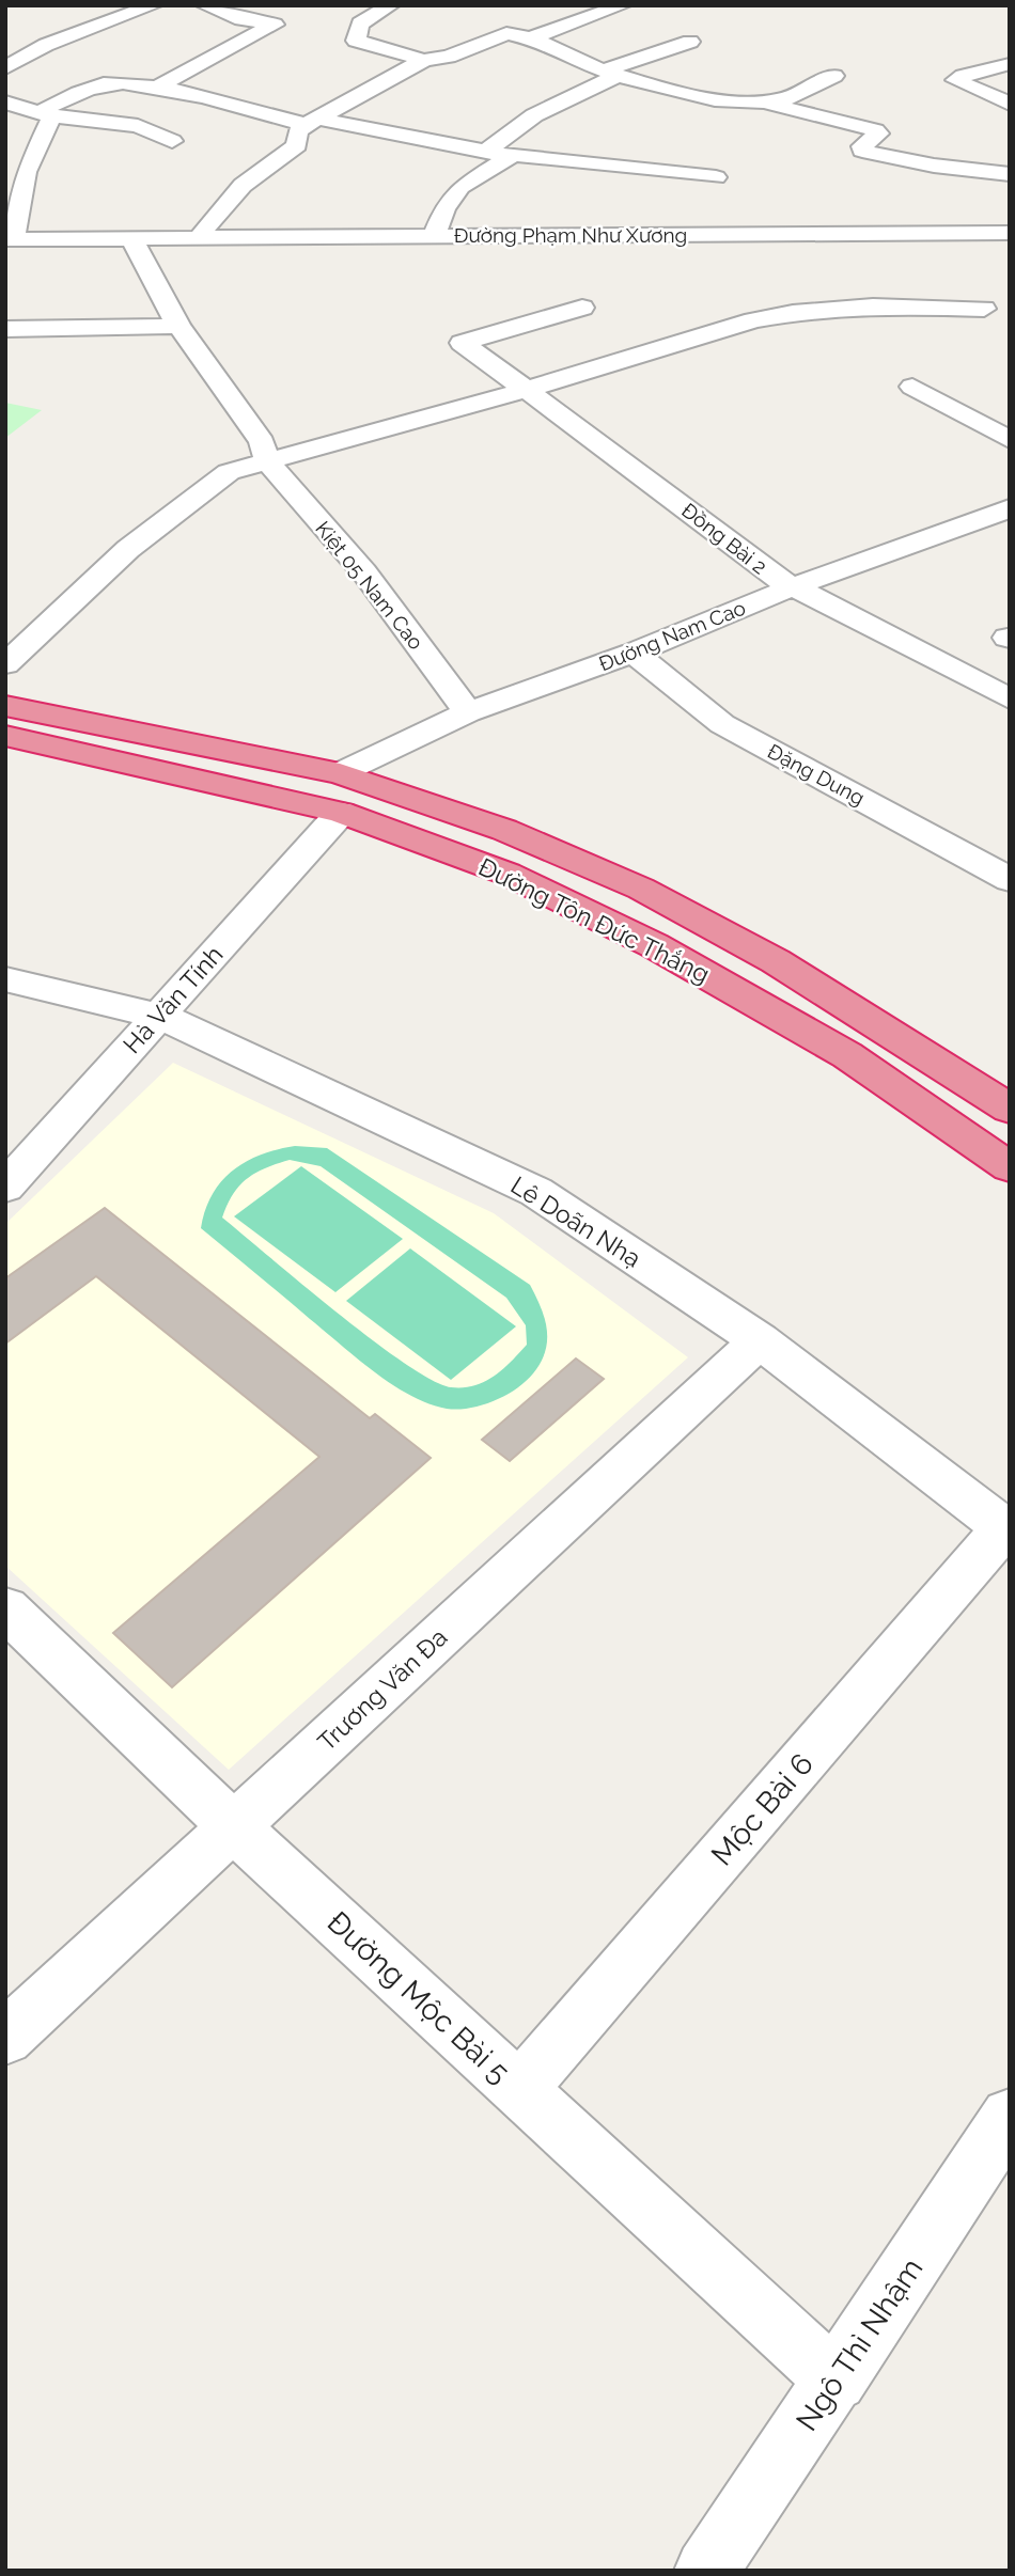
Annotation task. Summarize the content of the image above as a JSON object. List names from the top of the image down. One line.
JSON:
{"streets":{"highway":["Đường Tôn Đức Thắng"],"street":["Đường Phạm Như Xương","Đồng Bài 2","Kiệt 05 Nam Cao","Đường Nam Cao","Đặng Dung","Hà Văn Tính","Lê Doãn Nhạ","Trương Văn Đa","Mộc Bài 6","Đường Mộc Bài 5","Ngô Thì Nhậm"]},"crossings":[["Đường Phạm Như Xương","Kiệt 05 Nam Cao"],["Đồng Bài 2","Đường Nam Cao"],["Kiệt 05 Nam Cao","Đường Nam Cao"],["Đường Nam Cao","Đặng Dung"],["Đường Nam Cao","Đường Tôn Đức Thắng"],["Đường Tôn Đức Thắng","Hà Văn Tính"],["Hà Văn Tính","Lê Doãn Nhạ"],["Lê Doãn Nhạ","Trương Văn Đa"],["Lê Doãn Nhạ","Mộc Bài 6"],["Trương Văn Đa","Đường Mộc Bài 5"],["Mộc Bài 6","Đường Mộc Bài 5"],["Đường Mộc Bài 5","Ngô Thì Nhậm"]]}
